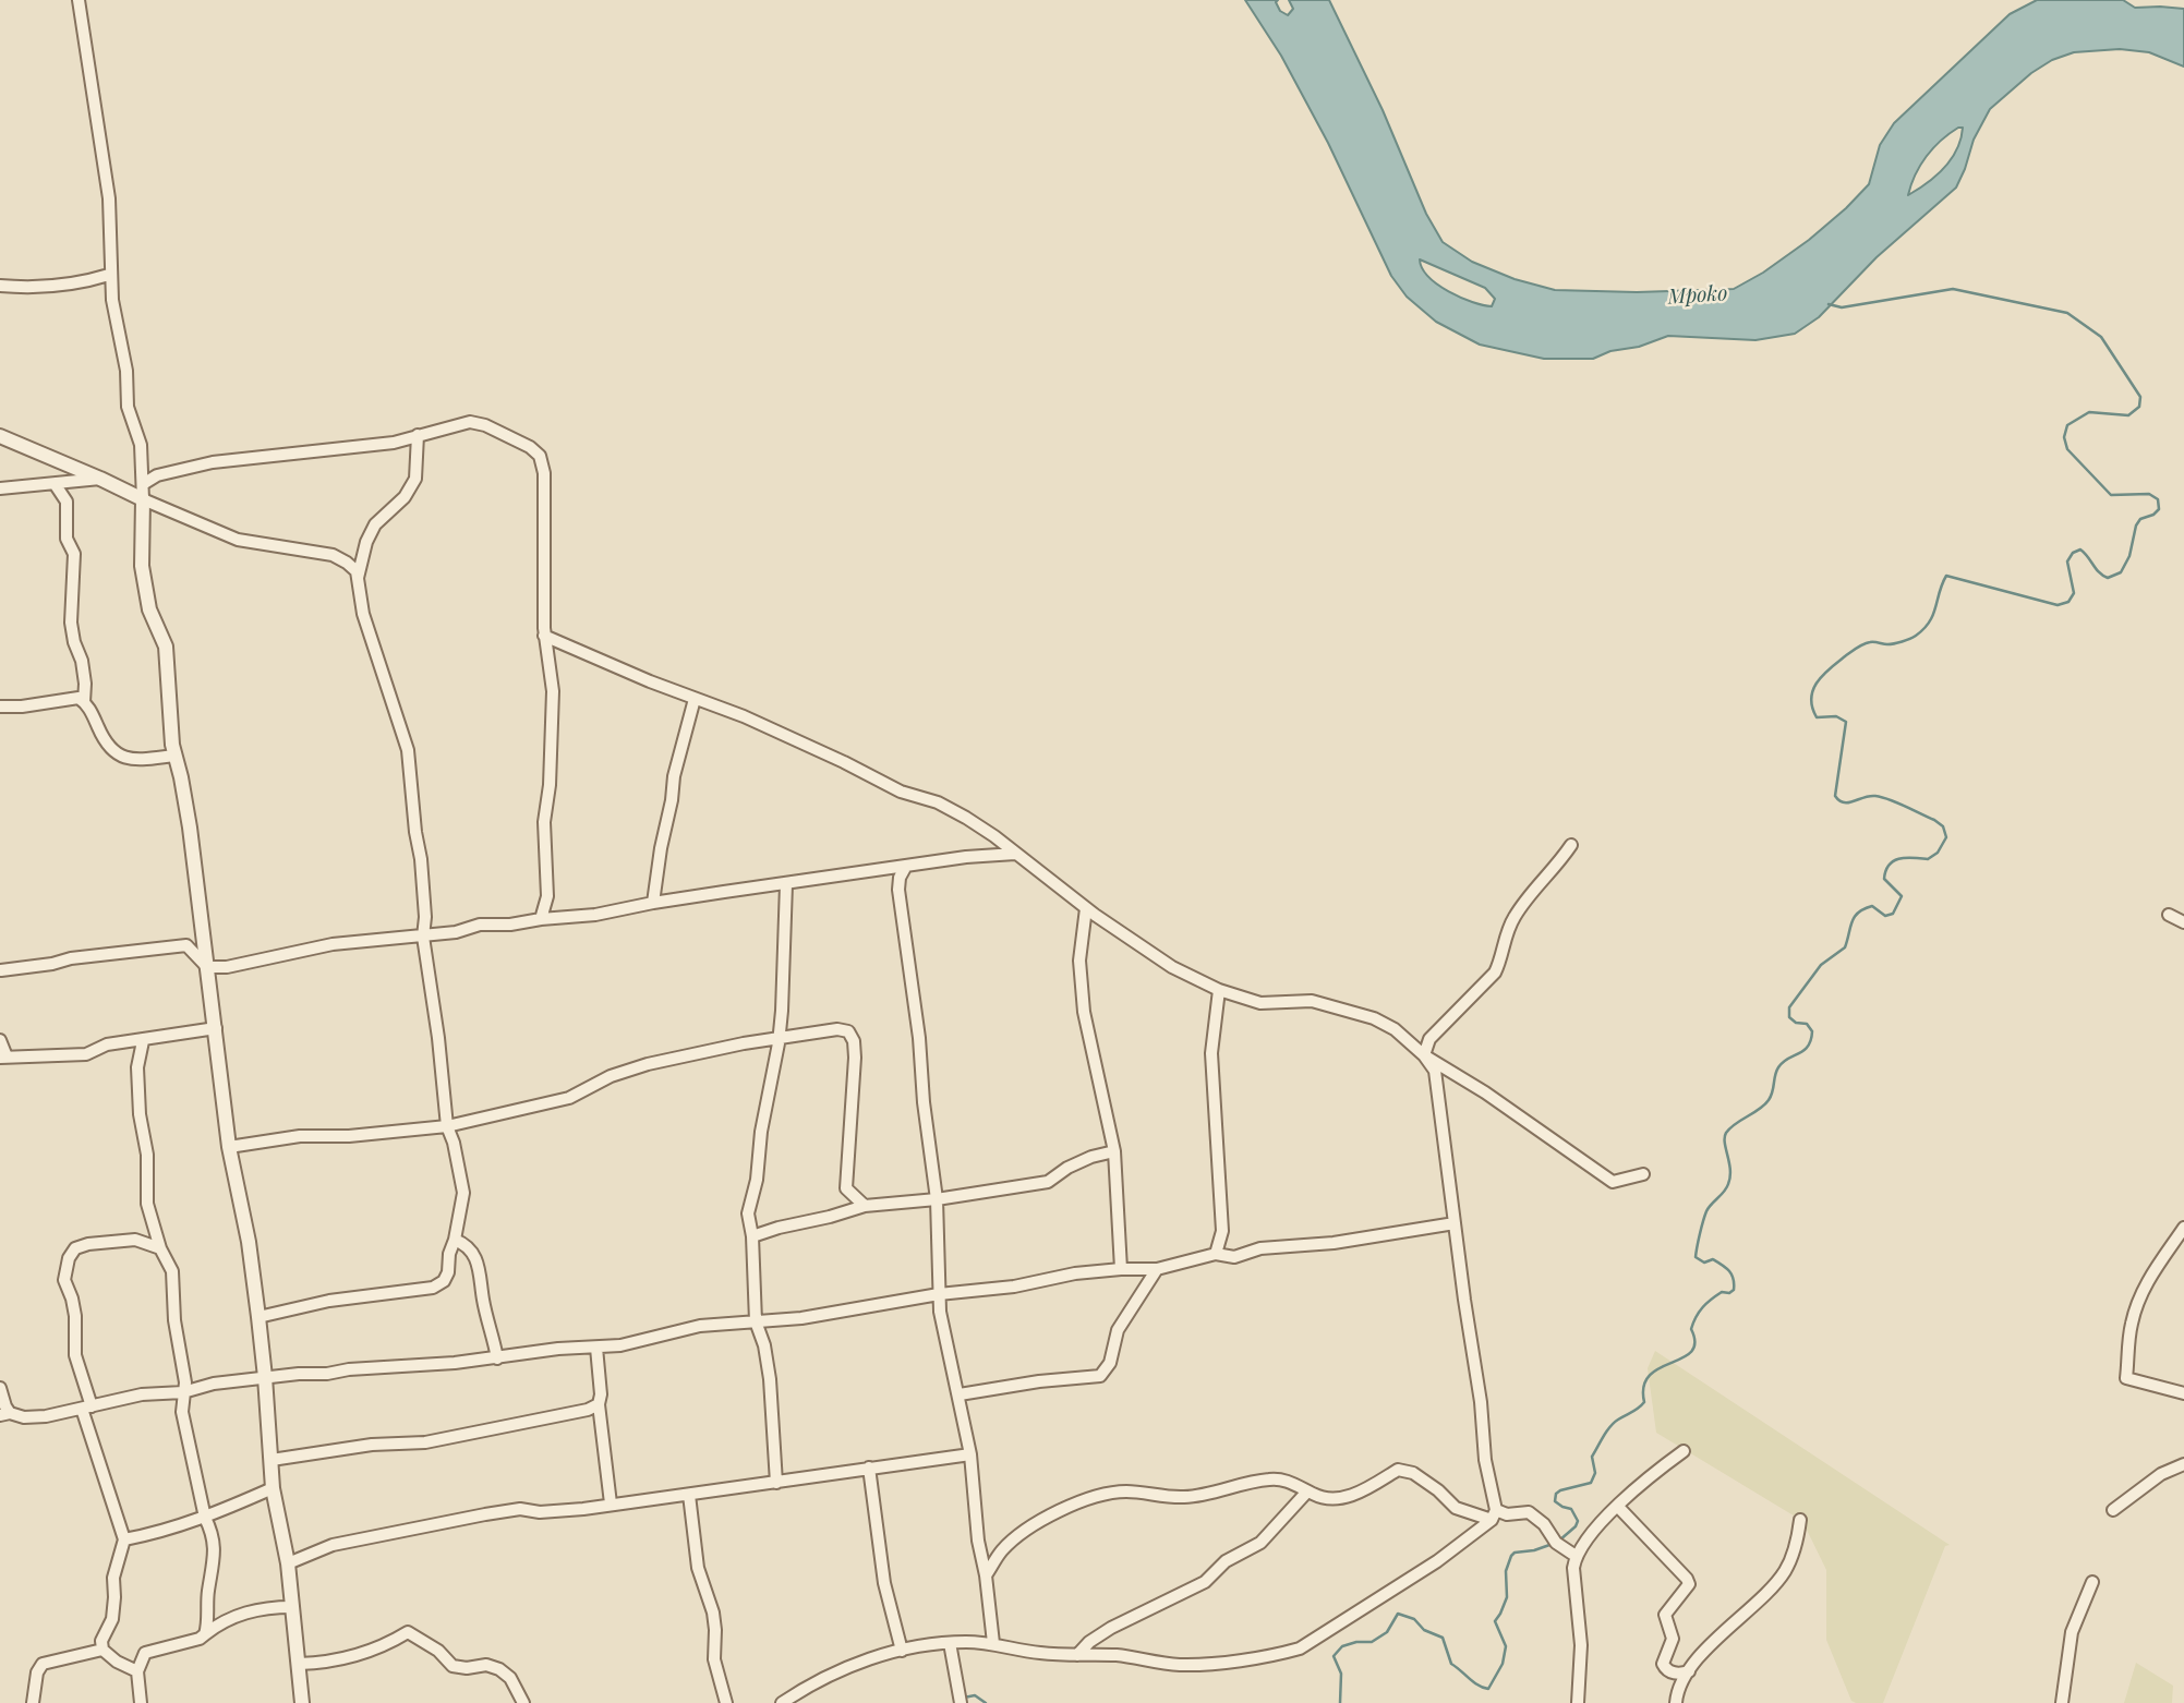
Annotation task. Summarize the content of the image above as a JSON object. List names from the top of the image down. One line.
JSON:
{"water":["Mpoko"]}
